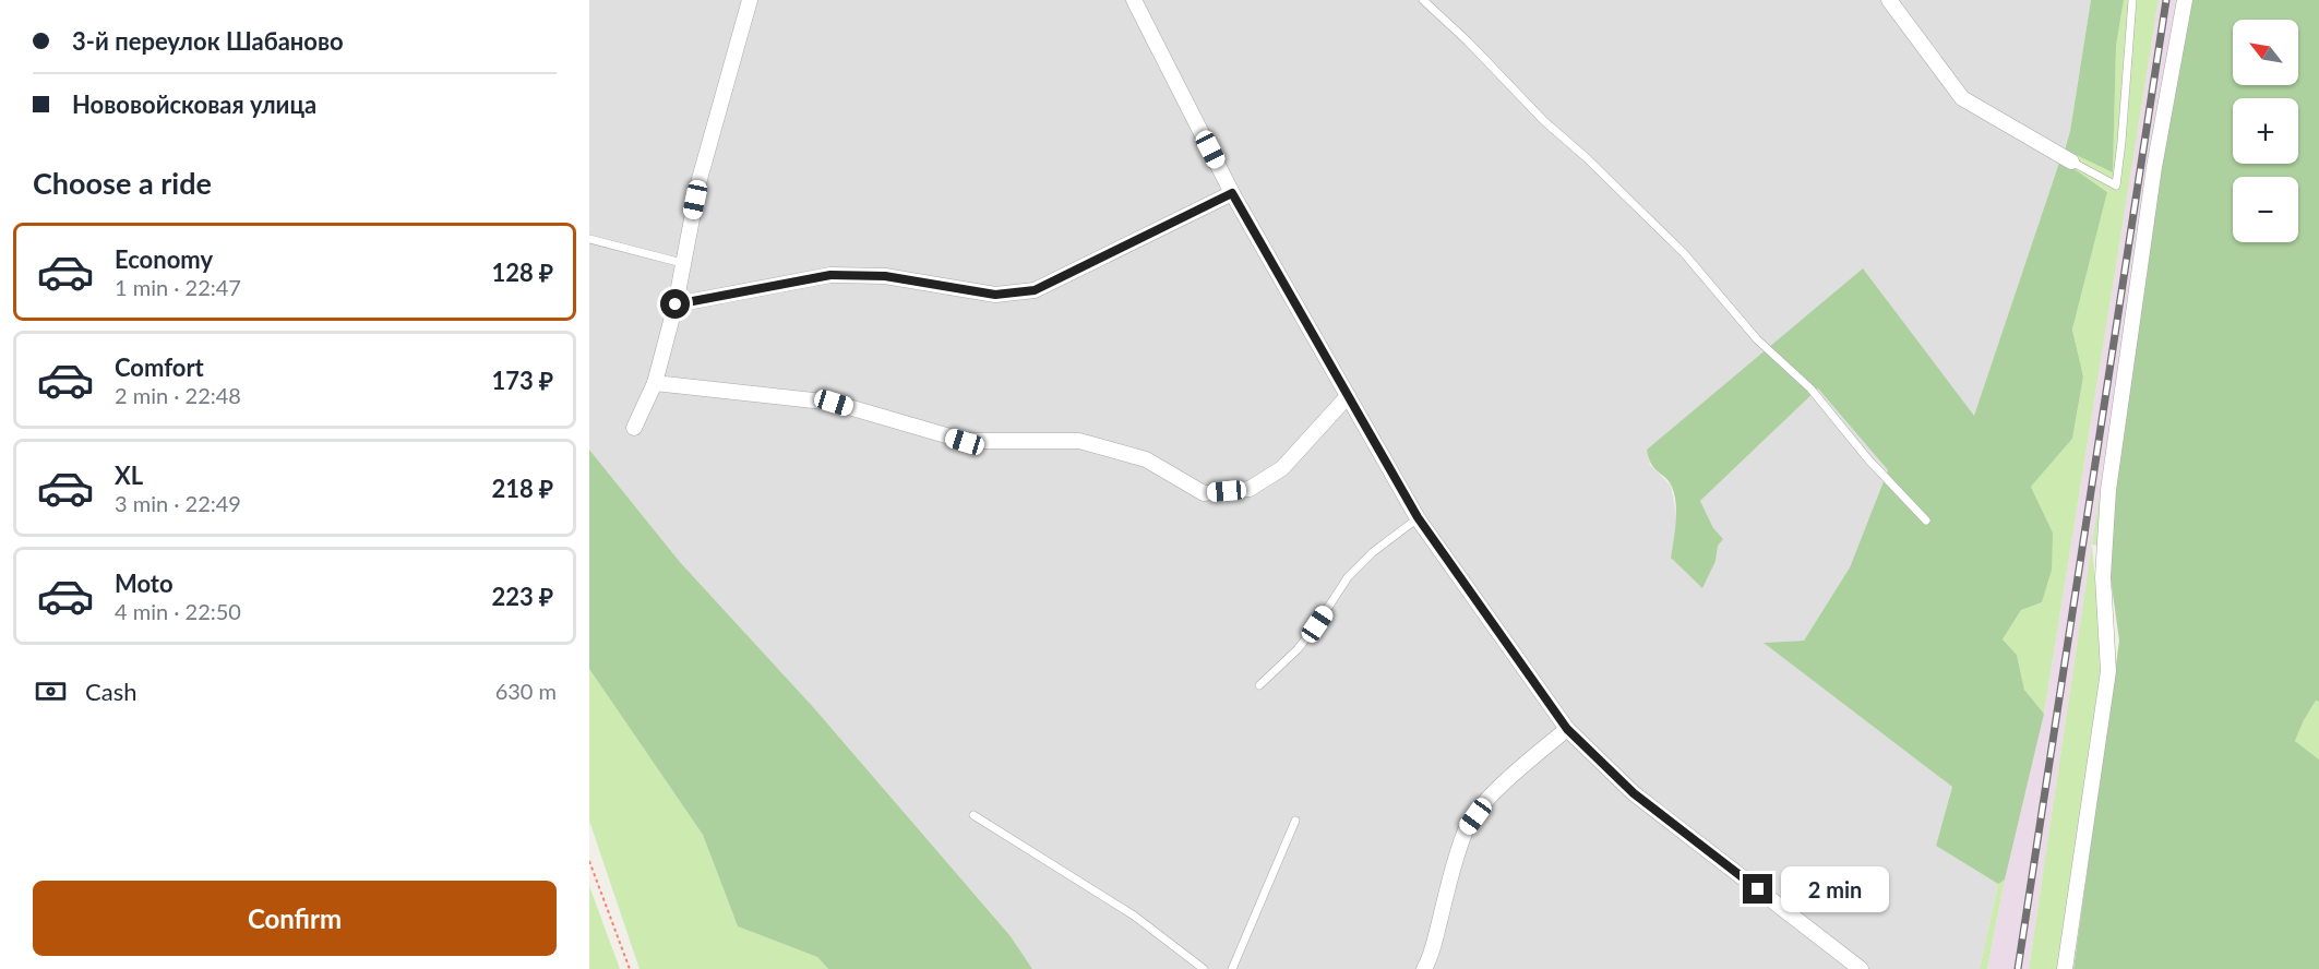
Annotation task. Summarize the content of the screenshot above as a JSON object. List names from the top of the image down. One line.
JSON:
{"north":"top left","page":{"banner":["3-й переулок Шабаново","Нововойсковая улица"],"map_buttons":["+","−"],"heading":"Choose a ride","list":[{"name":"Economy","note":"1 min · 22:47","value":"128 ₽"},{"name":"Comfort","note":"2 min · 22:48","value":"173 ₽"},{"name":"XL","note":"3 min · 22:49","value":"218 ₽"},{"name":"Moto","note":"4 min · 22:50","value":"223 ₽"}],"pay":["Cash","630 m"],"bubble":"2 min","buttons":"Confirm"}}
